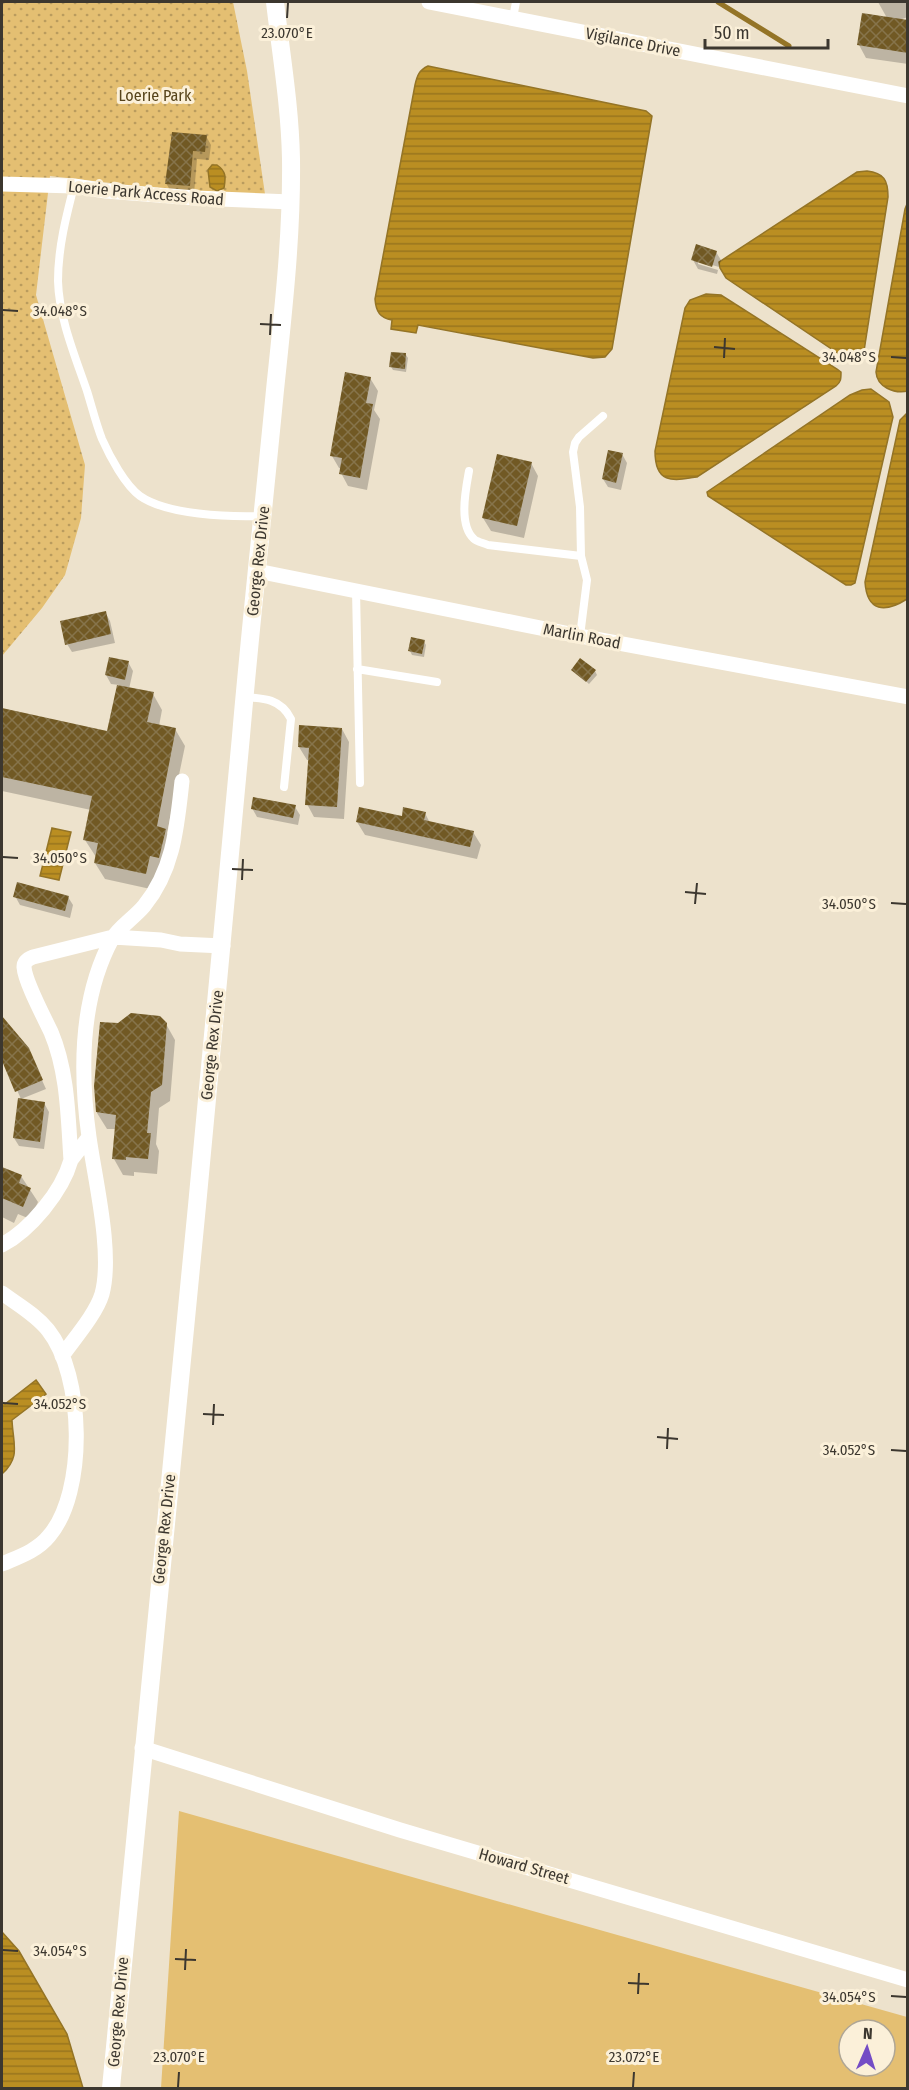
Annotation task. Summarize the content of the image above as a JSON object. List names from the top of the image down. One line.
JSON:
{"streets":{"street":["Vigilance Drive","Loerie Park Access Road","George Rex Drive","Marlin Road","Howard Street"]},"crossings":[["Loerie Park Access Road","George Rex Drive"],["George Rex Drive","Marlin Road"],["George Rex Drive","Howard Street"]],"parks":["Loerie Park"],"scale_bar":"50 m","north":"top","coordinates":["23.070°E","34.048°S","34.050°S","34.052°S","34.054°S","23.072°E"]}
